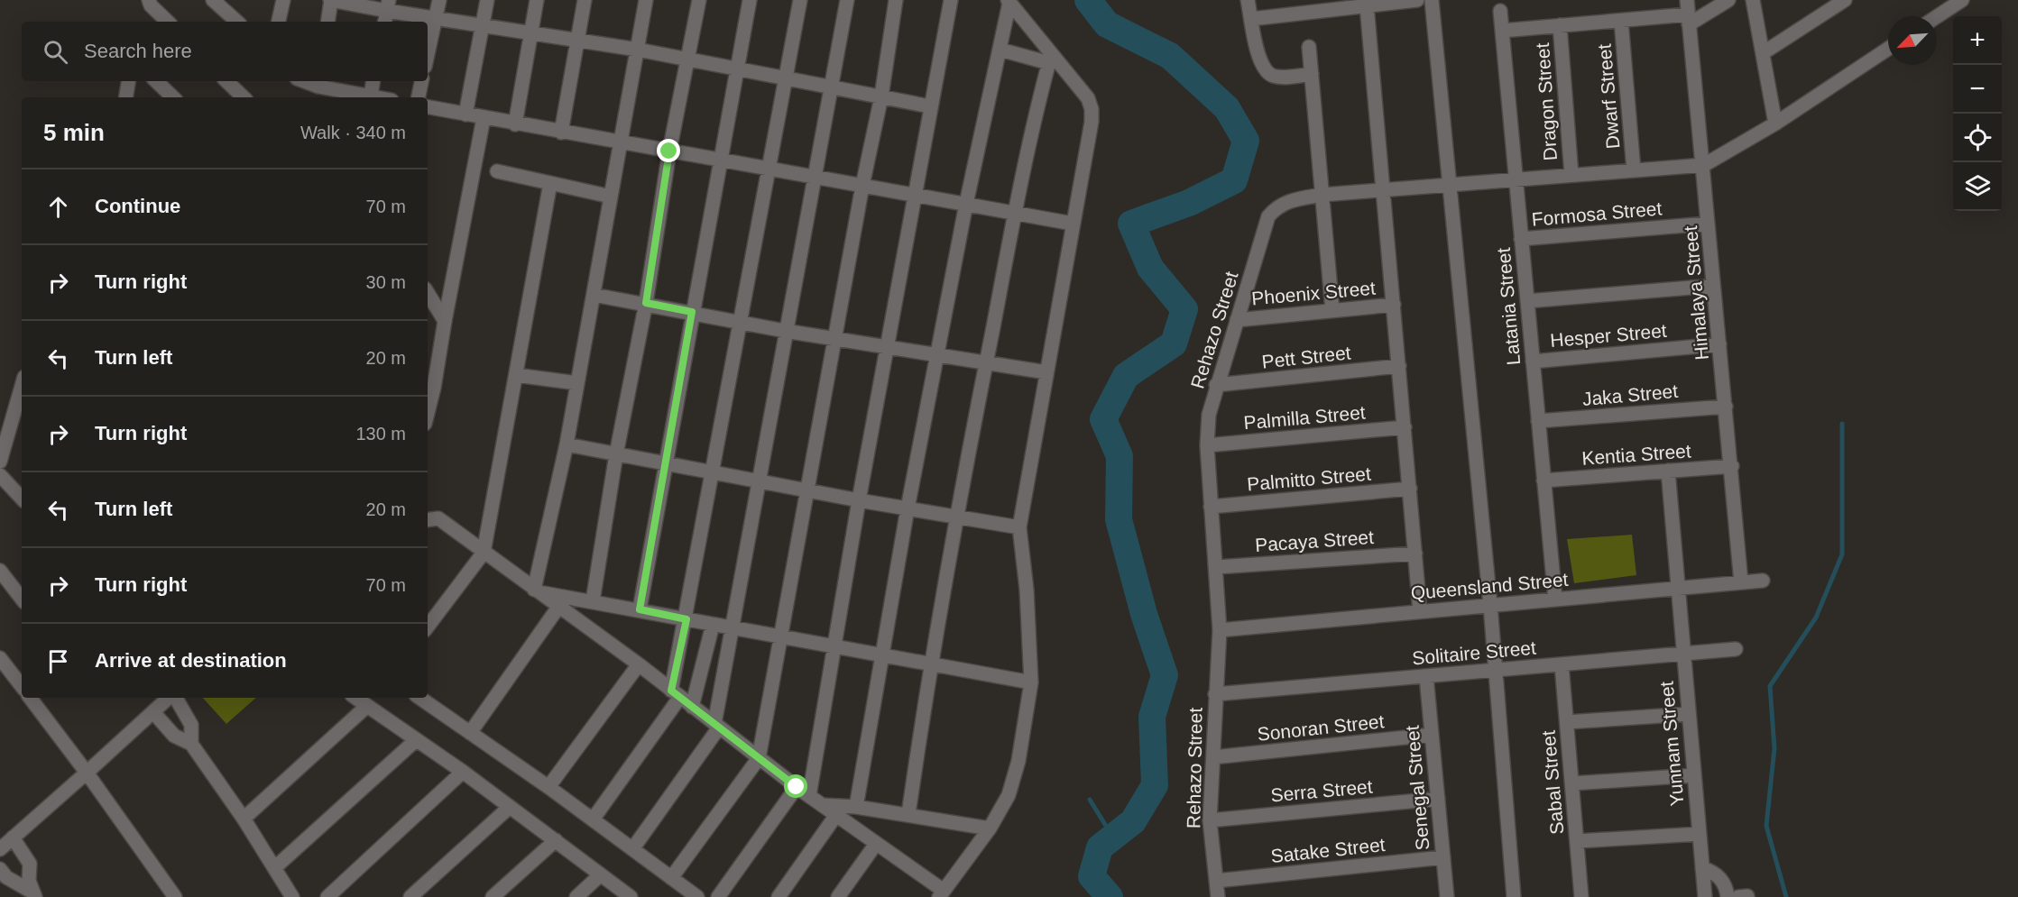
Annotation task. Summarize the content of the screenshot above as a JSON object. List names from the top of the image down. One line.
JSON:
{"streets":{"street":["Dwarf Street","Dragon Street","Formosa Street","Phoenix Street","Himalaya Street","Latania Street","Rehazo Street","Hesper Street","Pett Street","Jaka Street","Palmilla Street","Kentia Street","Palmitto Street","Pacaya Street","Queensland Street","Solitaire Street","Sonoran Street","Yunnam Street","Sabal Street","Senegal Street","Serra Street","Satake Street"]},"crossings":[["Dwarf Street","Rehazo Street"],["Dragon Street","Rehazo Street"],["Formosa Street","Himalaya Street"],["Formosa Street","Latania Street"],["Phoenix Street","Rehazo Street"],["Himalaya Street","Rehazo Street"],["Himalaya Street","Hesper Street"],["Himalaya Street","Jaka Street"],["Himalaya Street","Kentia Street"],["Himalaya Street","Queensland Street"],["Latania Street","Rehazo Street"],["Latania Street","Hesper Street"],["Latania Street","Jaka Street"],["Latania Street","Kentia Street"],["Latania Street","Queensland Street"],["Rehazo Street","Pett Street"],["Rehazo Street","Palmilla Street"],["Rehazo Street","Palmitto Street"],["Rehazo Street","Pacaya Street"],["Rehazo Street","Queensland Street"],["Rehazo Street","Solitaire Street"],["Rehazo Street","Sonoran Street"],["Rehazo Street","Serra Street"],["Rehazo Street","Satake Street"],["Kentia Street","Yunnam Street"],["Queensland Street","Yunnam Street"],["Solitaire Street","Yunnam Street"],["Solitaire Street","Sabal Street"],["Solitaire Street","Senegal Street"],["Sonoran Street","Senegal Street"],["Senegal Street","Serra Street"],["Senegal Street","Satake Street"]],"north":"bottom left","page":{"map_buttons":["+","−"],"search":"Search here","heading":["5 min","Walk · 340 m"],"list":[["Continue","70 m"],["Turn right","30 m"],["Turn left","20 m"],["Turn right","130 m"],["Turn left","20 m"],["Turn right","70 m"],"Arrive at destination"]}}
